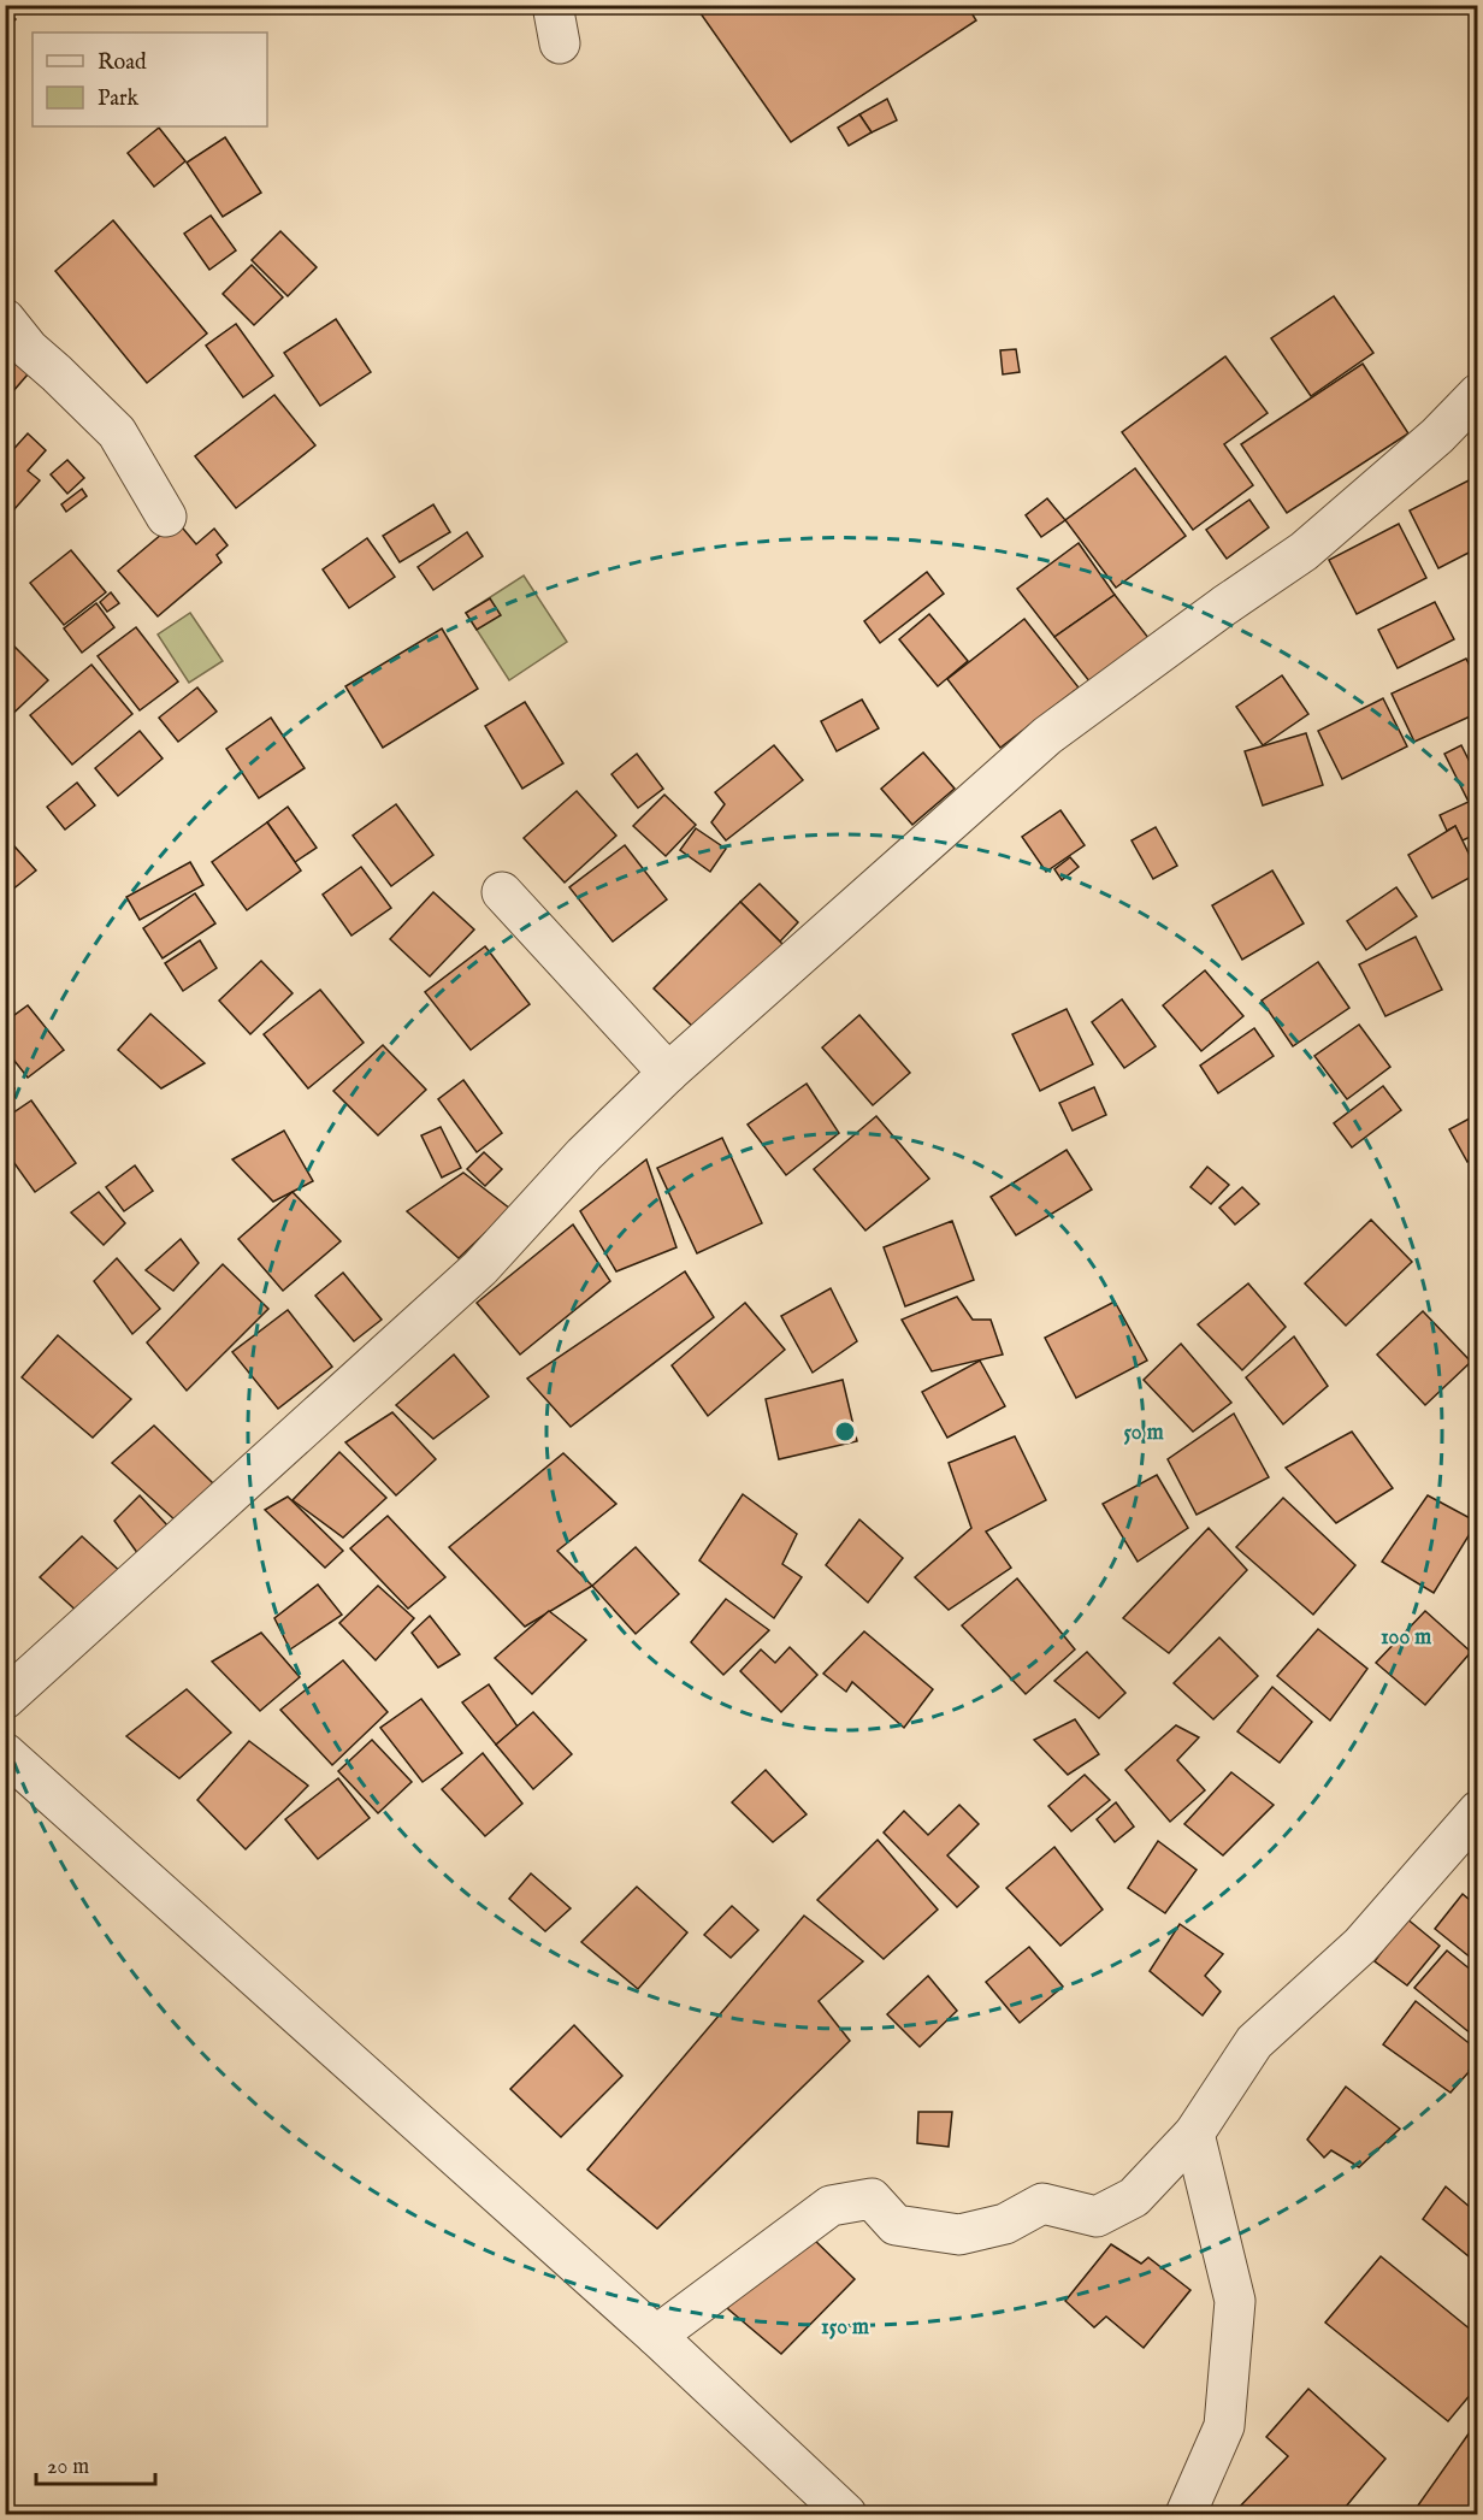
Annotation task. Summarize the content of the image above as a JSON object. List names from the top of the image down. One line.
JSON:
{"legend":["Road","Park"],"scale_bar":"20 m","rings":["50 m","100 m","150 m"]}
